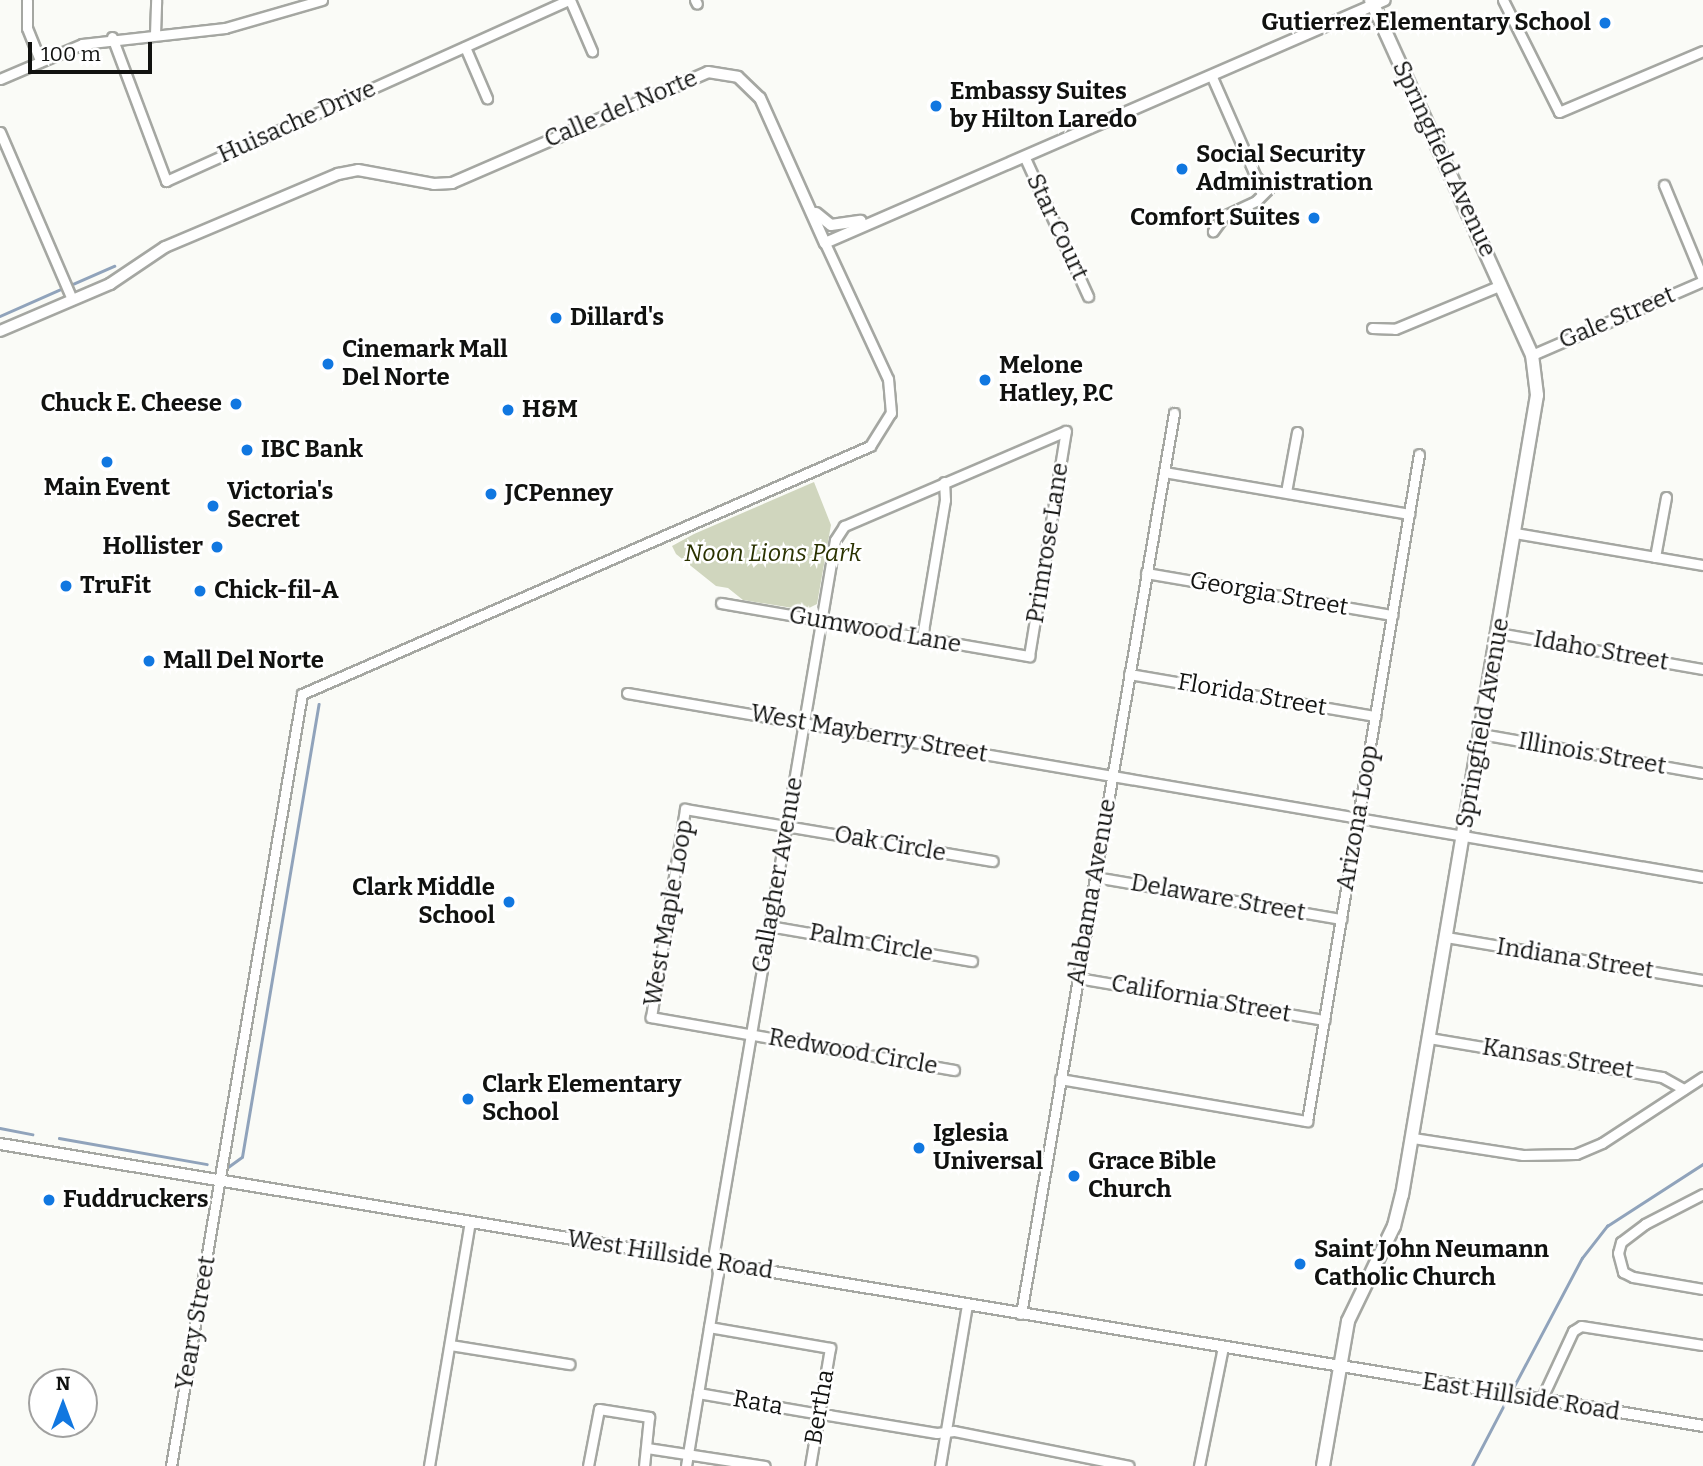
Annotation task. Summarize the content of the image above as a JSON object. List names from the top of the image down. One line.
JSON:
{"streets":{"main road":["Springfield Avenue"],"street":["Calle del Norte","Huisache Drive","Star Court","Gale Street","Primrose Lane","Georgia Street","Gumwood Lane","Idaho Street","Florida Street","West Mayberry Street","Illinois Street","Arizona Loop","Oak Circle","Gallagher Avenue","Alabama Avenue","Delaware Street","West Maple Loop","Palm Circle","Indiana Street","California Street","Redwood Circle","Kansas Street","West Hillside Road","Yeary Street","East Hillside Road","Rata","Bertha"]},"crossings":[["Calle del Norte","Yeary Street"],["Springfield Avenue","Gale Street"],["Springfield Avenue","Idaho Street"],["Springfield Avenue","West Mayberry Street"],["Springfield Avenue","Illinois Street"],["Springfield Avenue","Indiana Street"],["Springfield Avenue","Kansas Street"],["Springfield Avenue","West Hillside Road"],["Springfield Avenue","East Hillside Road"],["Primrose Lane","Gumwood Lane"],["Primrose Lane","Gallagher Avenue"],["Georgia Street","Arizona Loop"],["Georgia Street","Alabama Avenue"],["Gumwood Lane","Gallagher Avenue"],["Florida Street","Arizona Loop"],["Florida Street","Alabama Avenue"],["West Mayberry Street","Arizona Loop"],["West Mayberry Street","Gallagher Avenue"],["West Mayberry Street","Alabama Avenue"],["Arizona Loop","Alabama Avenue"],["Arizona Loop","Delaware Street"],["Arizona Loop","California Street"],["Oak Circle","Gallagher Avenue"],["Oak Circle","West Maple Loop"],["Gallagher Avenue","West Maple Loop"],["Gallagher Avenue","Palm Circle"],["Gallagher Avenue","Redwood Circle"],["Gallagher Avenue","West Hillside Road"],["Gallagher Avenue","Rata"],["Gallagher Avenue","Bertha"],["Alabama Avenue","Delaware Street"],["Alabama Avenue","California Street"],["Alabama Avenue","West Hillside Road"],["West Maple Loop","Redwood Circle"],["West Hillside Road","Yeary Street"],["West Hillside Road","East Hillside Road"],["Rata","Bertha"]],"parks":["Noon Lions Park"],"places":["Gutierrez Elementary School","Embassy Suites by Hilton Laredo","Social Security Administration","Comfort Suites","Dillard's","Cinemark Mall Del Norte","Melone Hatley, P.C","Chuck E. Cheese","H&M","IBC Bank","Main Event","JCPenney","Victoria's Secret","Hollister","TruFit","Chick-fil-A","Mall Del Norte","Clark Middle School","Clark Elementary School","Iglesia Universal","Grace Bible Church","Fuddruckers","Saint John Neumann Catholic Church"],"scale_bar":"100 m","north":"top"}
